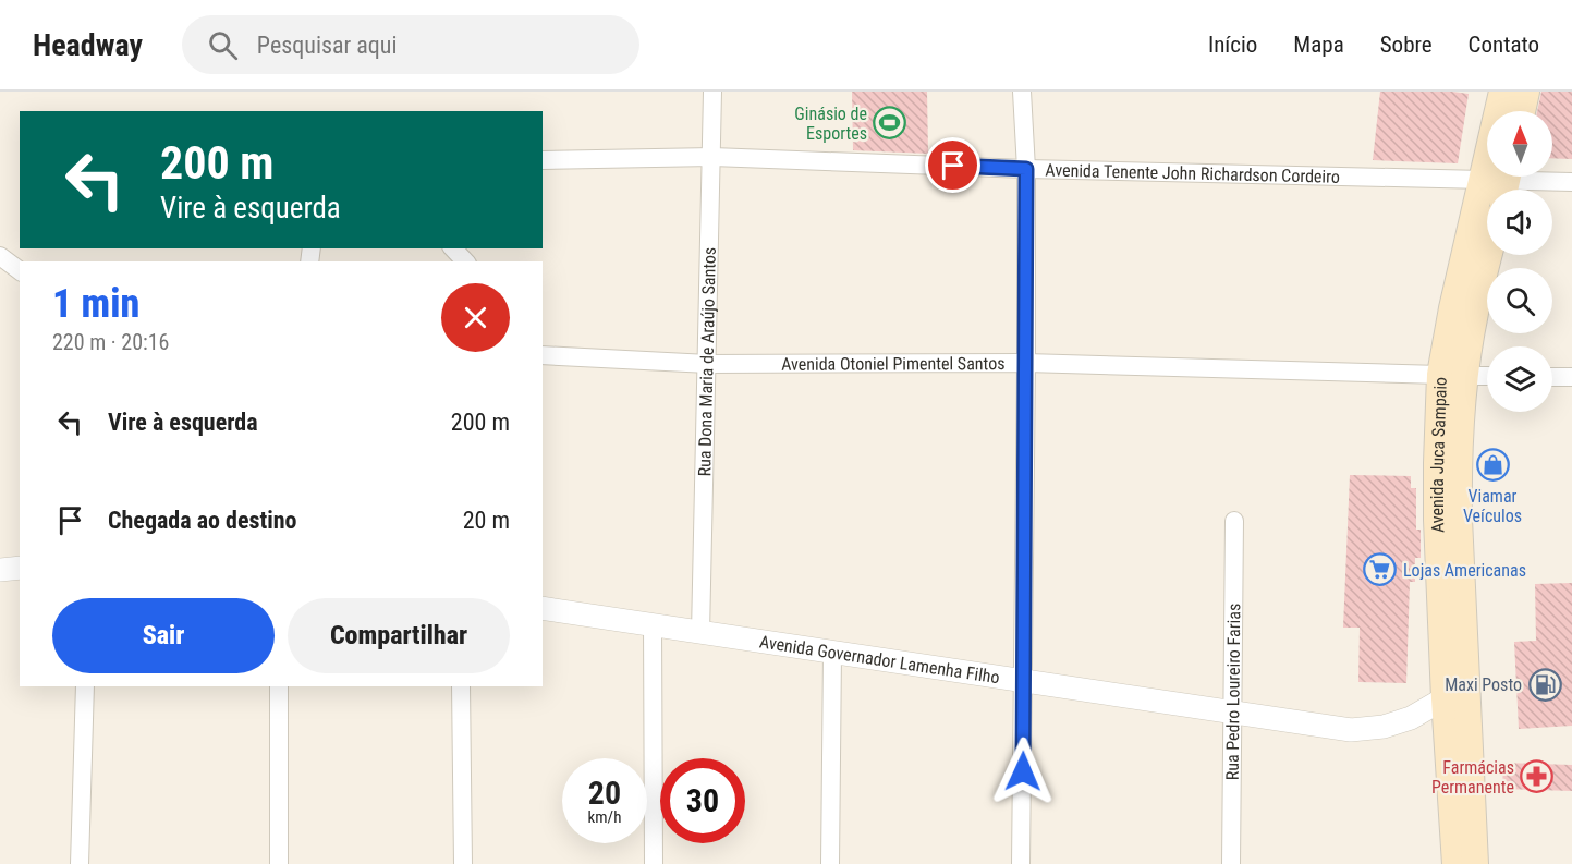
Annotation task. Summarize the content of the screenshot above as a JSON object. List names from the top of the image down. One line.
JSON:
{"streets":{"main road":["Avenida Juca Sampaio"],"street":["Avenida Tenente John Richardson Cordeiro","Rua Dona Maria de Araújo Santos","Avenida Otoniel Pimentel Santos","Avenida Governador Lamenha Filho","Rua Pedro Loureiro Farias"]},"crossings":[["Avenida Tenente John Richardson Cordeiro","Rua Dona Maria de Araújo Santos"],["Avenida Tenente John Richardson Cordeiro","Avenida Juca Sampaio"],["Rua Dona Maria de Araújo Santos","Avenida Otoniel Pimentel Santos"],["Rua Dona Maria de Araújo Santos","Avenida Governador Lamenha Filho"],["Avenida Otoniel Pimentel Santos","Avenida Juca Sampaio"],["Avenida Juca Sampaio","Avenida Governador Lamenha Filho"],["Avenida Governador Lamenha Filho","Rua Pedro Loureiro Farias"]],"places":{"sports":["Ginásio de Esportes"],"shop":["Viamar Veículos"],"supermarket":["Lojas Americanas"],"fuel station":["Maxi Posto"],"pharmacy":["Farmácias Permanente"]},"north":"top","page":{"header":"Headway","search":"Pesquisar aqui","nav":["Início","Mapa","Sobre","Contato"],"turn":["200 m","Vire à esquerda"],"heading":["1 min","220 m · 20:16"],"list":[{"name":"Vire à esquerda","value":"200 m"},{"name":"Chegada ao destino","value":"20 m"}],"buttons":["Sair","Compartilhar"],"speed":"20 km/h","limit":"30"}}
